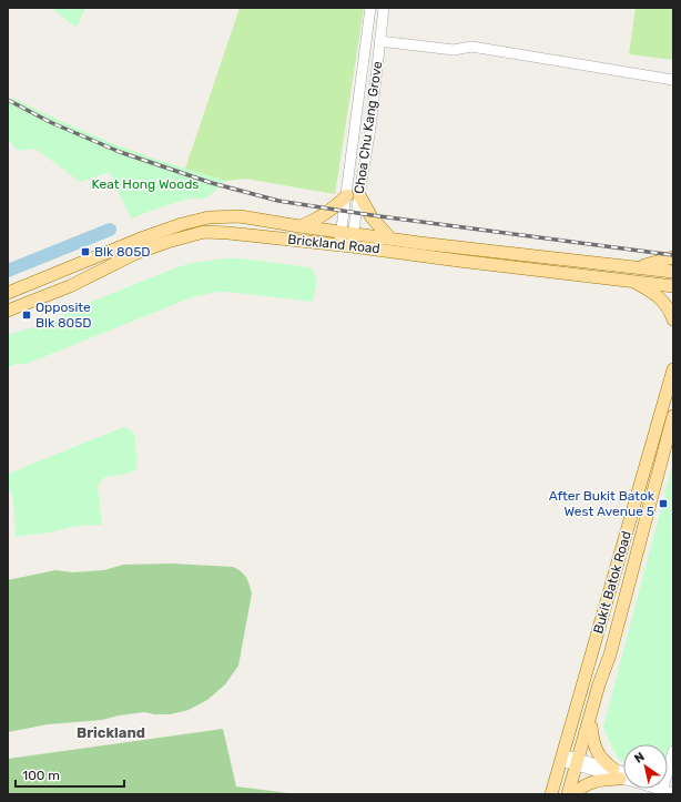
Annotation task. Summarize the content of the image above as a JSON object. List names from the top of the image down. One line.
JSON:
{"streets":{"main road":["Brickland Road","Bukit Batok Road"],"street":["Choa Chu Kang Grove"]},"crossings":[["Choa Chu Kang Grove","Brickland Road"]],"districts":["Brickland"],"parks":["Keat Hong Woods"],"places":{"transit":["Blk 805D","Opposite Blk 805D","After Bukit Batok West Avenue 5"]},"scale_bar":"100 m","north":"top left"}
